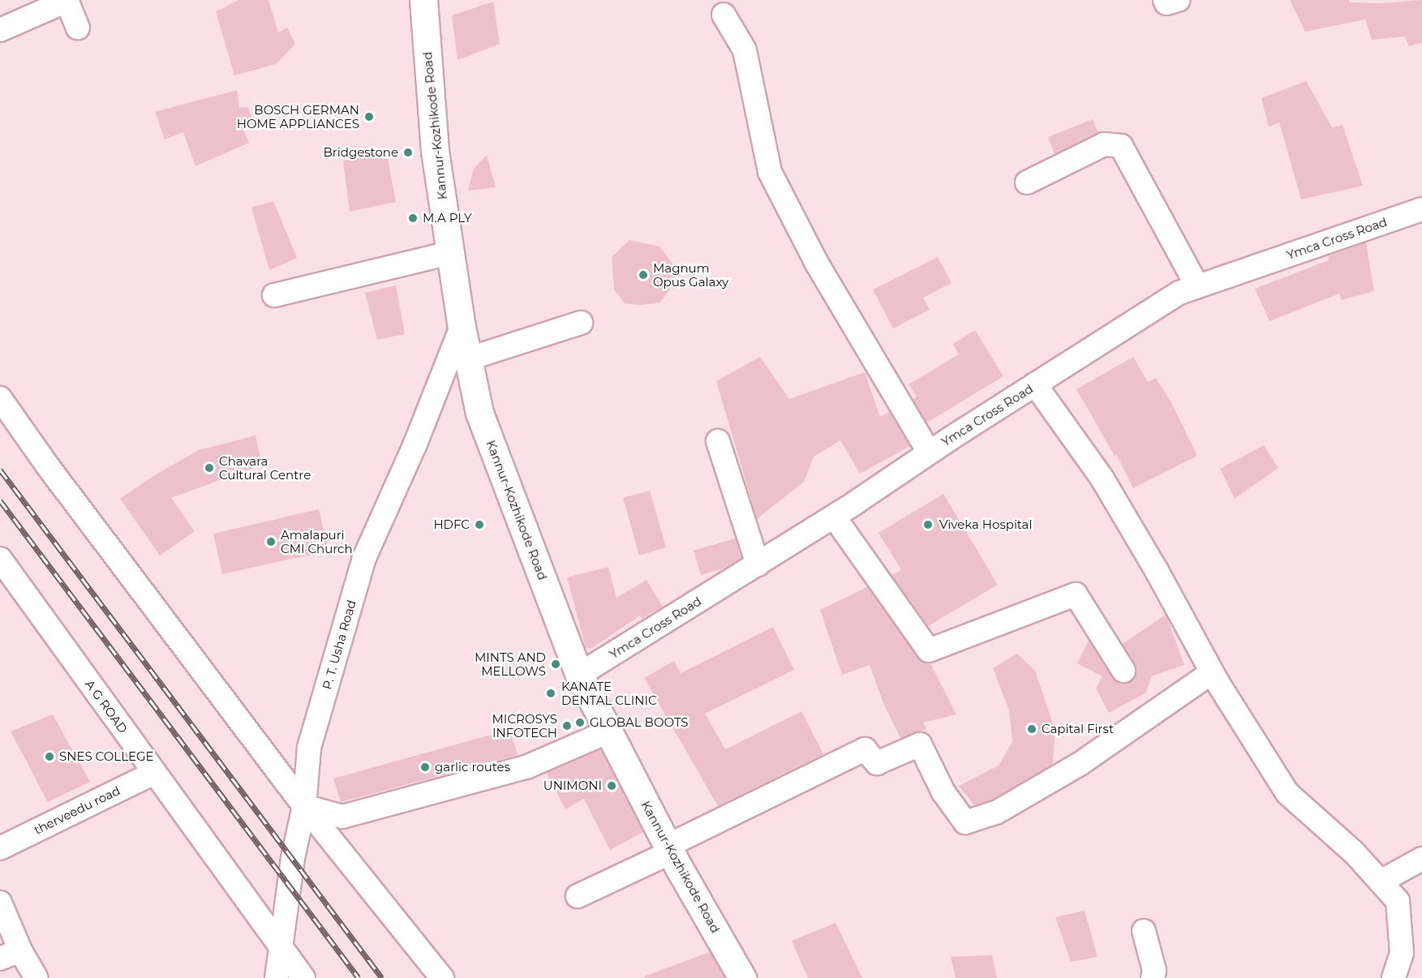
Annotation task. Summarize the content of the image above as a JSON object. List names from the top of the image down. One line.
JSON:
{"streets":{"main road":["Kannur-Kozhikode Road"],"street":["Ymca Cross Road","P. T. Usha Road","A G ROAD","therveedu road"]},"crossings":[["Kannur-Kozhikode Road","Ymca Cross Road"],["Kannur-Kozhikode Road","P. T. Usha Road"],["P. T. Usha Road","A G ROAD"],["A G ROAD","therveedu road"]],"places":["BOSCH GERMAN HOME APPLIANCES","Bridgestone","M.A PLY","Magnum Opus Galaxy","Chavara Cultural Centre","HDFC","Viveka Hospital","Amalapuri CMI Church","MINTS AND MELLOWS","KANATE DENTAL CLINIC","GLOBAL BOOTS","MICROSYS INFOTECH","Capital First","SNES COLLEGE","garlic routes","UNIMONI"]}
